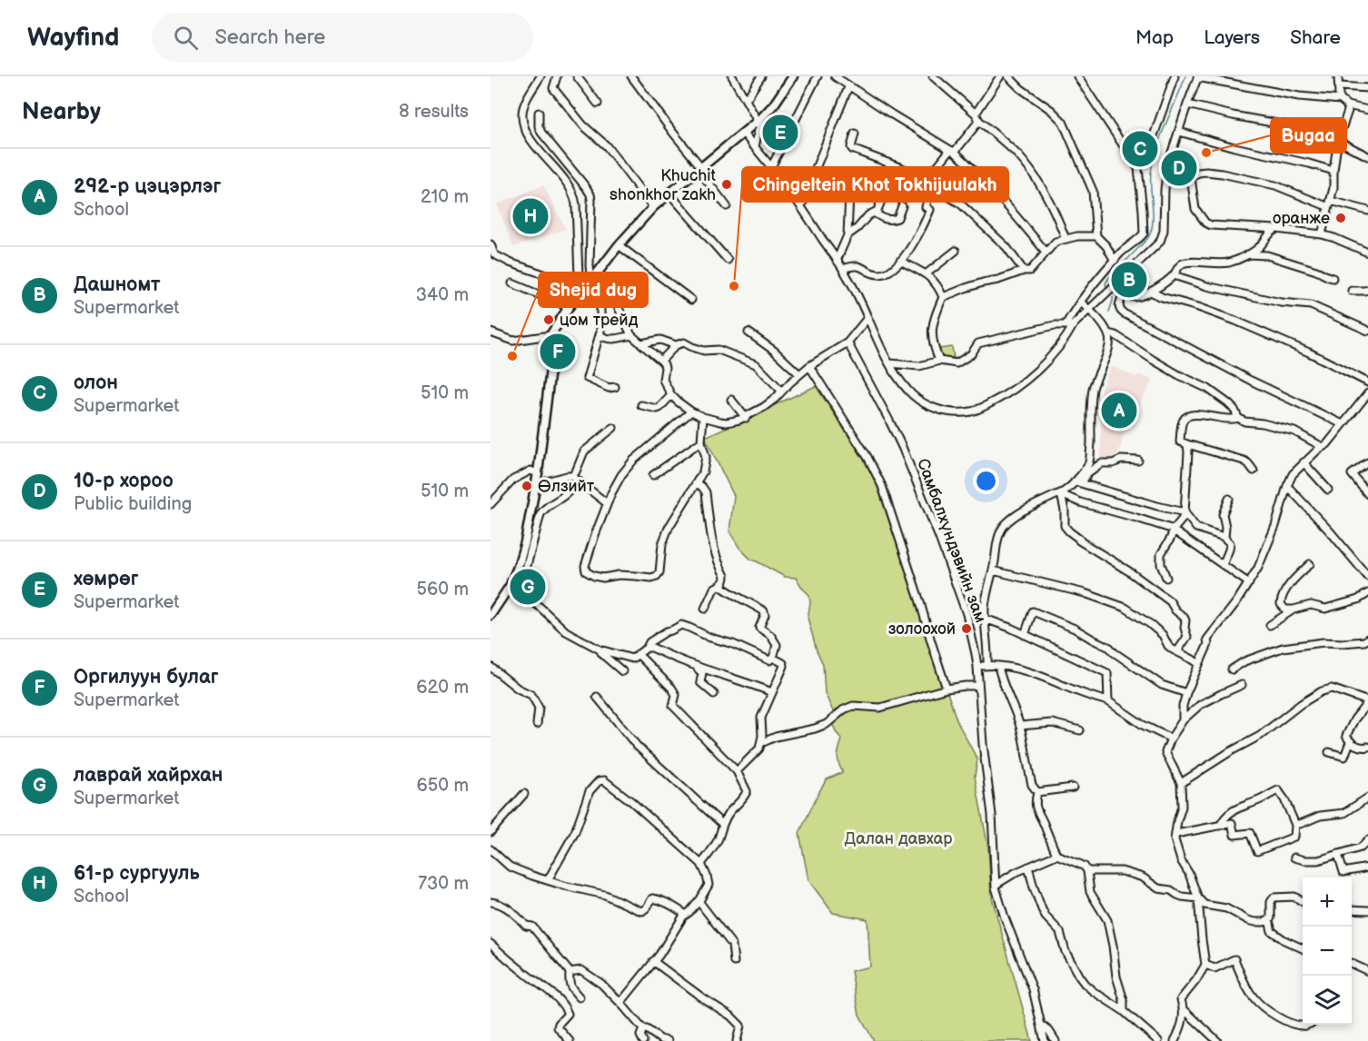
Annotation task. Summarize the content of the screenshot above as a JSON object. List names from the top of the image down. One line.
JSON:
{"streets":{"street":["Самбалхүндэвийн зам"]},"parks":["Далан давхар"],"places":["Bugaa","Khuchit shonkhor zakh","оранже","Chingeltein Khot Tokhijuulakh","цом трейд","Shejid dug","Өлзийт","золоохой"],"page":{"header":"Wayfind","search":"Search here","nav":["Map","Layers","Share"],"heading":["Nearby","8 results"],"pins":["E","C","D","H","B","F","A","G"],"list":[{"mark":"A","name":"292-р цэцэрлэг","note":"School","value":"210 m"},{"mark":"B","name":"Дашномт","note":"Supermarket","value":"340 m"},{"mark":"C","name":"олон","note":"Supermarket","value":"510 m"},{"mark":"D","name":"10-р хороо","note":"Public building","value":"510 m"},{"mark":"E","name":"хөмрөг","note":"Supermarket","value":"560 m"},{"mark":"F","name":"Оргилуун булаг","note":"Supermarket","value":"620 m"},{"mark":"G","name":"лаврай хайрхан","note":"Supermarket","value":"650 m"},{"mark":"H","name":"61-р сургууль","note":"School","value":"730 m"}],"map_buttons":["+","−"]}}
